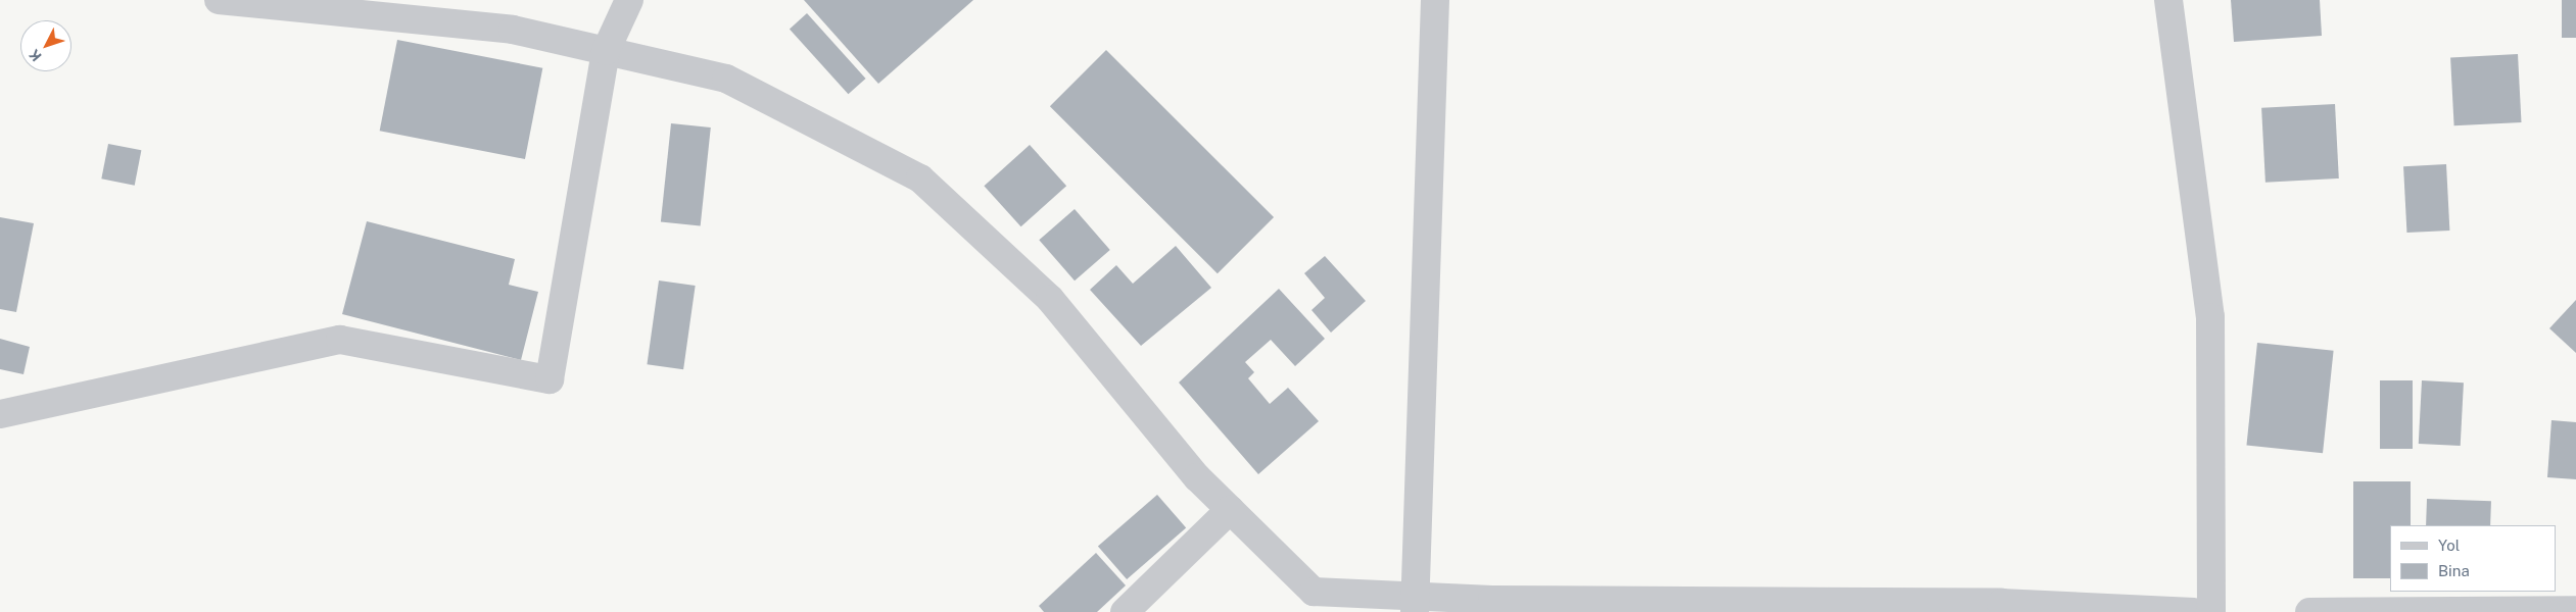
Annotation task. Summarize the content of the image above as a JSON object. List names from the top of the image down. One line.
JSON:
{"legend":["Yol","Bina"],"north":"bottom left"}
